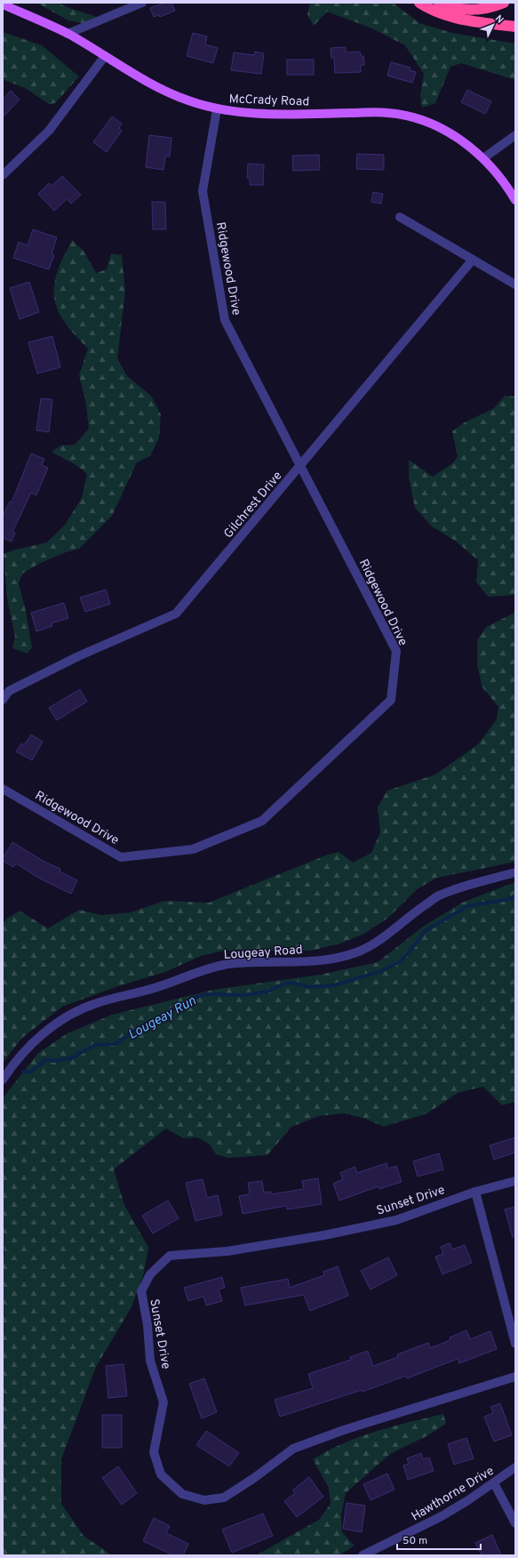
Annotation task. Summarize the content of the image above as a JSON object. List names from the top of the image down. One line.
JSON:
{"streets":{"main road":["McCrady Road"],"street":["Ridgewood Drive","Gilchrest Drive","Lougeay Road","Sunset Drive","Hawthorne Drive"]},"crossings":[["McCrady Road","Ridgewood Drive"],["Ridgewood Drive","Gilchrest Drive"]],"water":["Lougeay Run"],"scale_bar":"50 m","north":"top right"}
